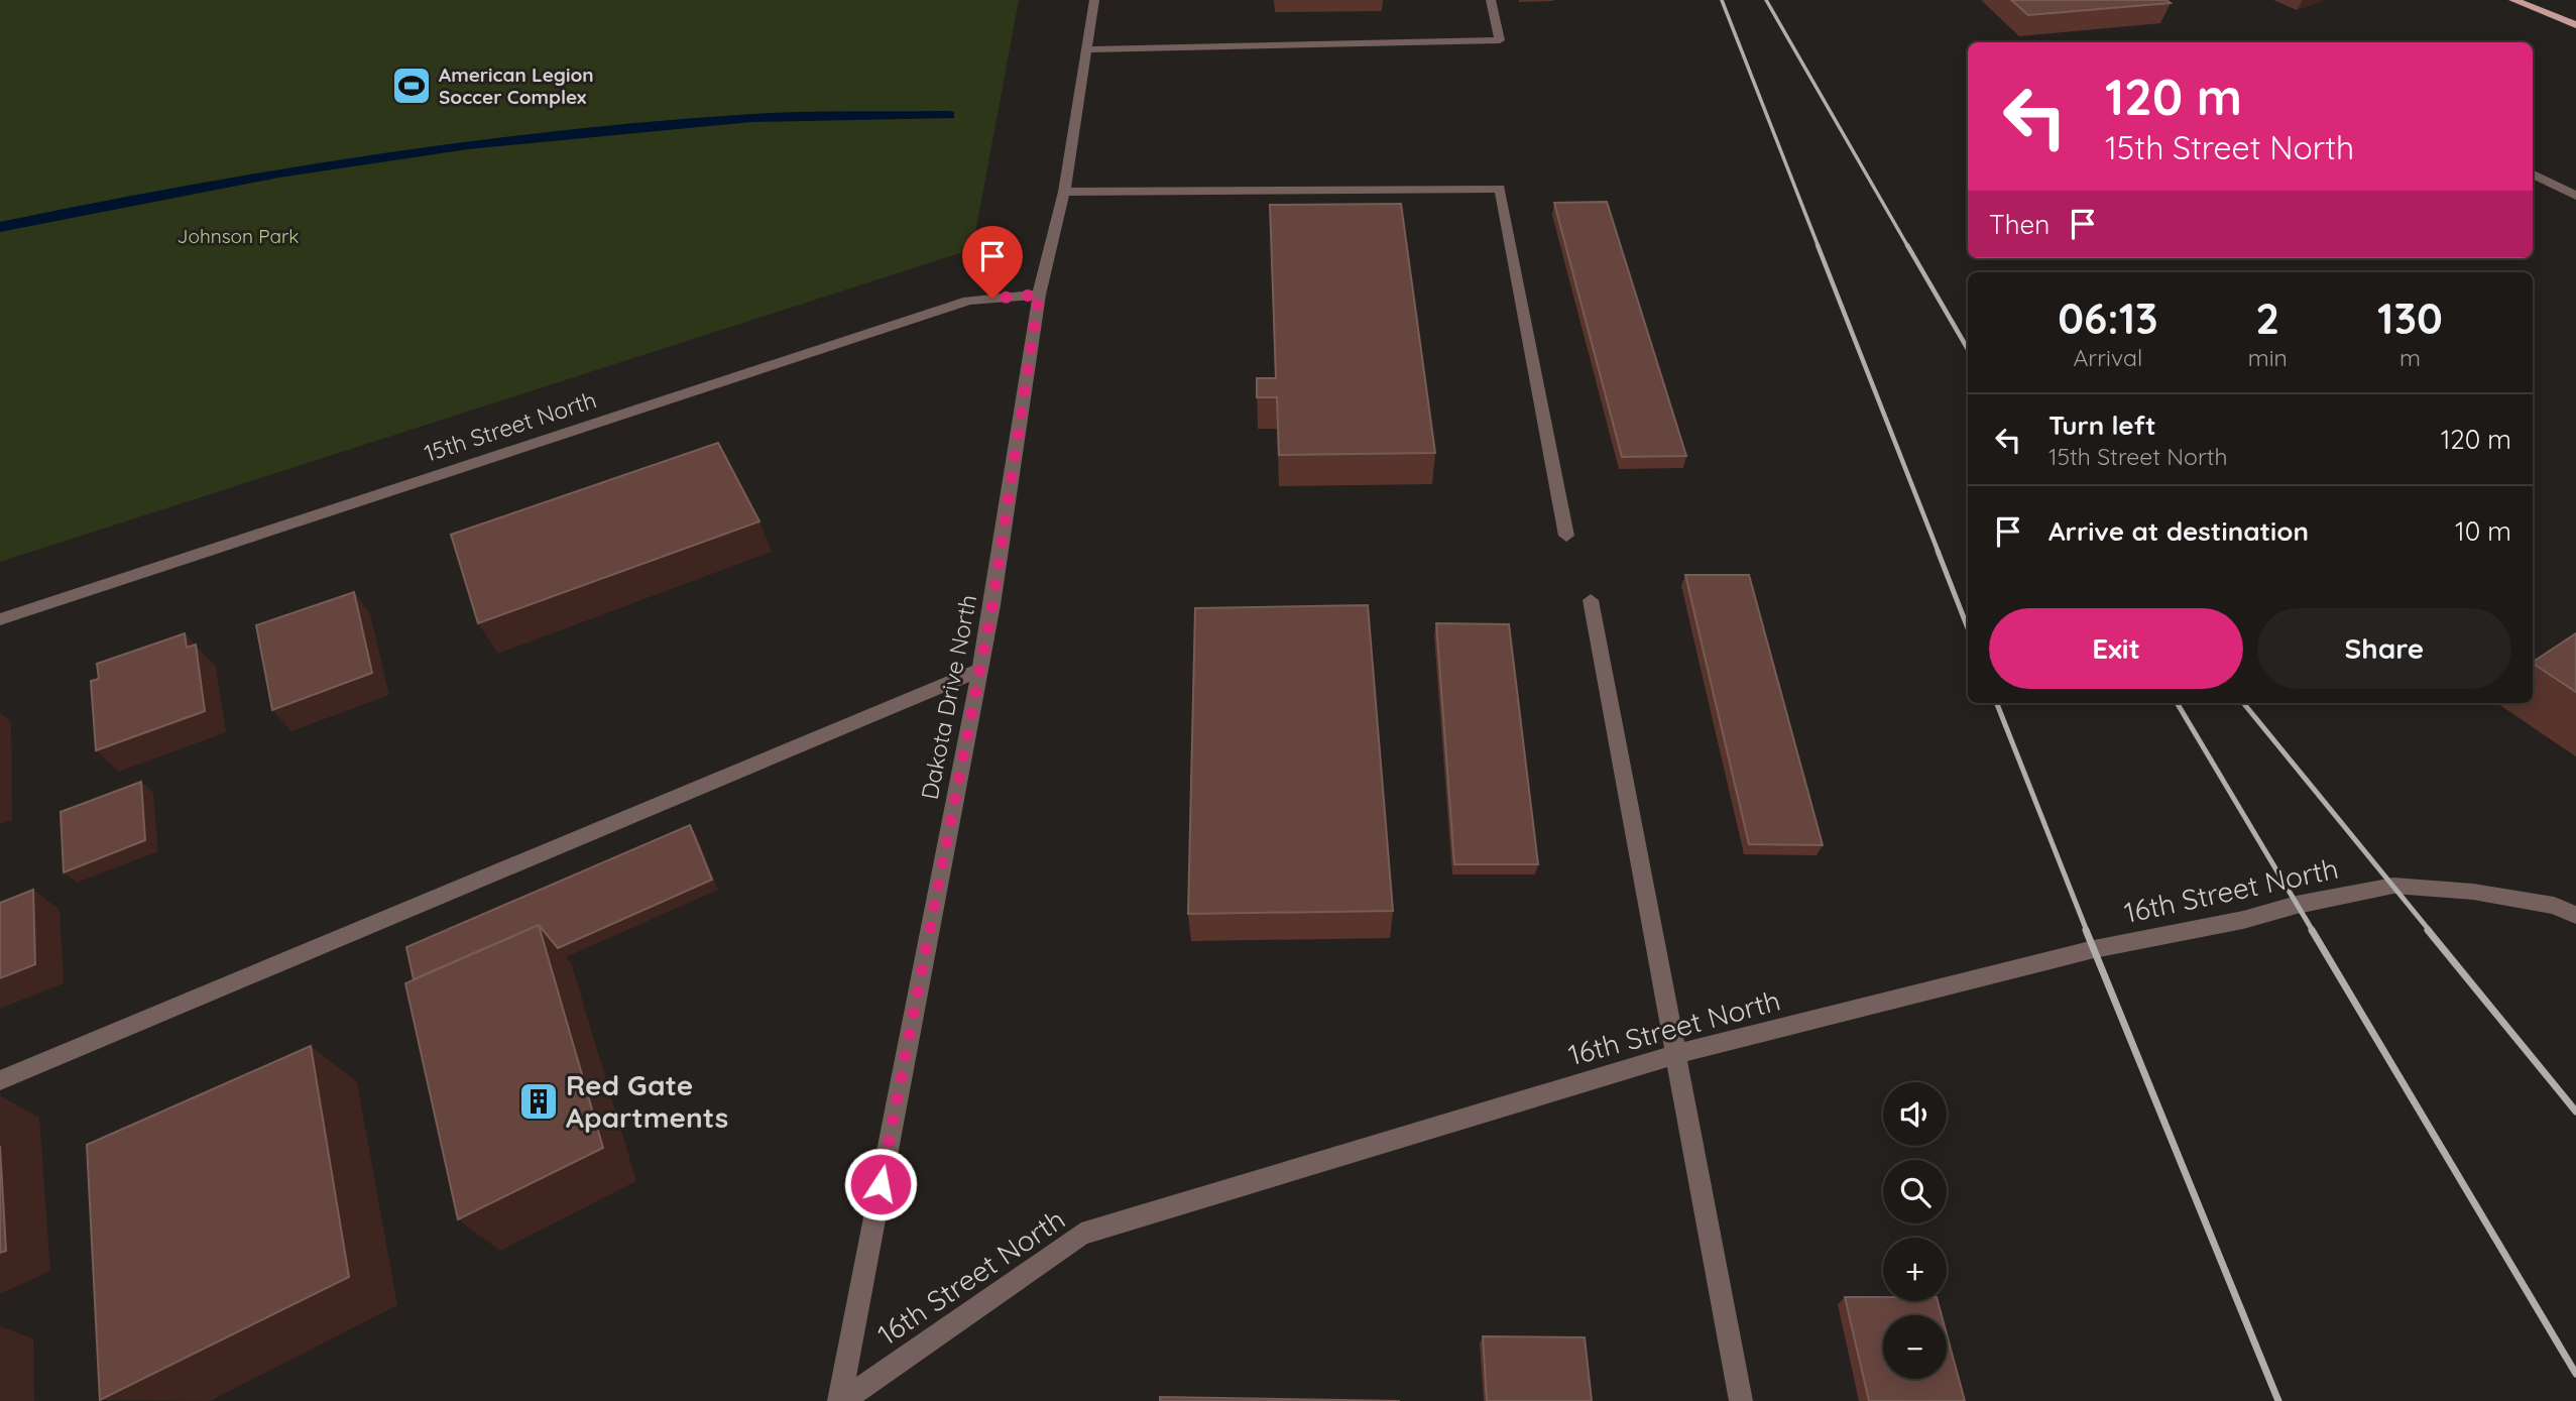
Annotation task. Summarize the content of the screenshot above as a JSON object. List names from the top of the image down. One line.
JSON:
{"streets":{"street":["15th Street North","Dakota Drive North","16th Street North"]},"crossings":[["15th Street North","Dakota Drive North"],["Dakota Drive North","16th Street North"]],"parks":["Johnson Park"],"places":{"sports":["American Legion Soccer Complex"],"building":["Red Gate Apartments"]},"page":{"turn":["120 m","15th Street North"],"then":"Then","eta":["06:13","Arrival","2","min","130","m"],"list":[{"name":"Turn left","note":"15th Street North","value":"120 m"},{"name":"Arrive at destination","value":"10 m"}],"buttons":["Exit","Share"],"map_buttons":["+","−"]}}
